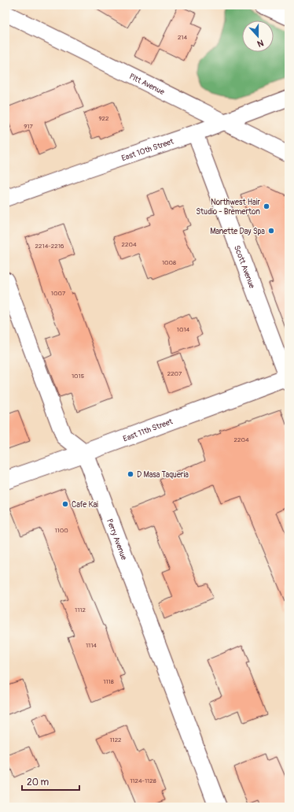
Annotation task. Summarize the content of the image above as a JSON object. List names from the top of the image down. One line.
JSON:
{"streets":{"main road":["East 11th Street","Perry Avenue"],"street":["Pitt Avenue","East 10th Street","Scott Avenue"]},"crossings":[["Pitt Avenue","East 10th Street"],["East 10th Street","Scott Avenue"],["Scott Avenue","East 11th Street"],["East 11th Street","Perry Avenue"]],"places":["Northwest Hair Studio - Bremerton","Manette Day Spa","D Masa Taqueria","Cafe Kai"],"house_numbers":["214","922","917","2204","2214-2216","1008","1007","1014","2207","1015","2204","1100","1112","1114","1118","1122","1124-1128"],"scale_bar":"20 m","north":"bottom"}
